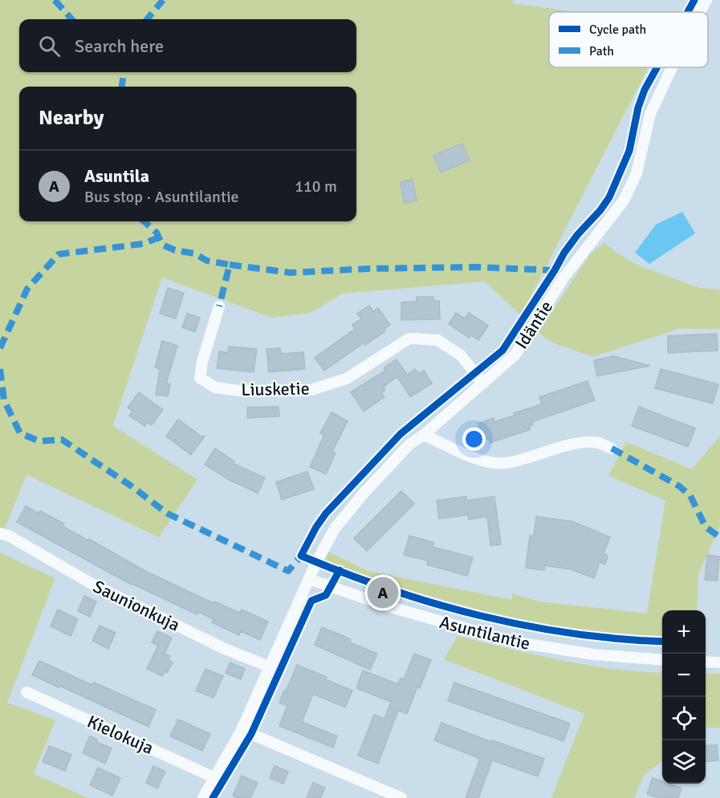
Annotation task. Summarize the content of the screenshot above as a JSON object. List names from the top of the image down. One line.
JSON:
{"streets":{"street":["Idäntie","Liusketie","Saunionkuja","Asuntilantie","Kielokuja"]},"crossings":[["Idäntie","Liusketie"],["Idäntie","Saunionkuja"],["Idäntie","Asuntilantie"],["Idäntie","Kielokuja"]],"legend":["Cycle path","Path"],"page":{"search":"Search here","heading":"Nearby","list":[{"mark":"A","name":"Asuntila","note":"Bus stop · Asuntilantie","value":"110 m"}],"pins":"A","map_buttons":["+","−"]}}
